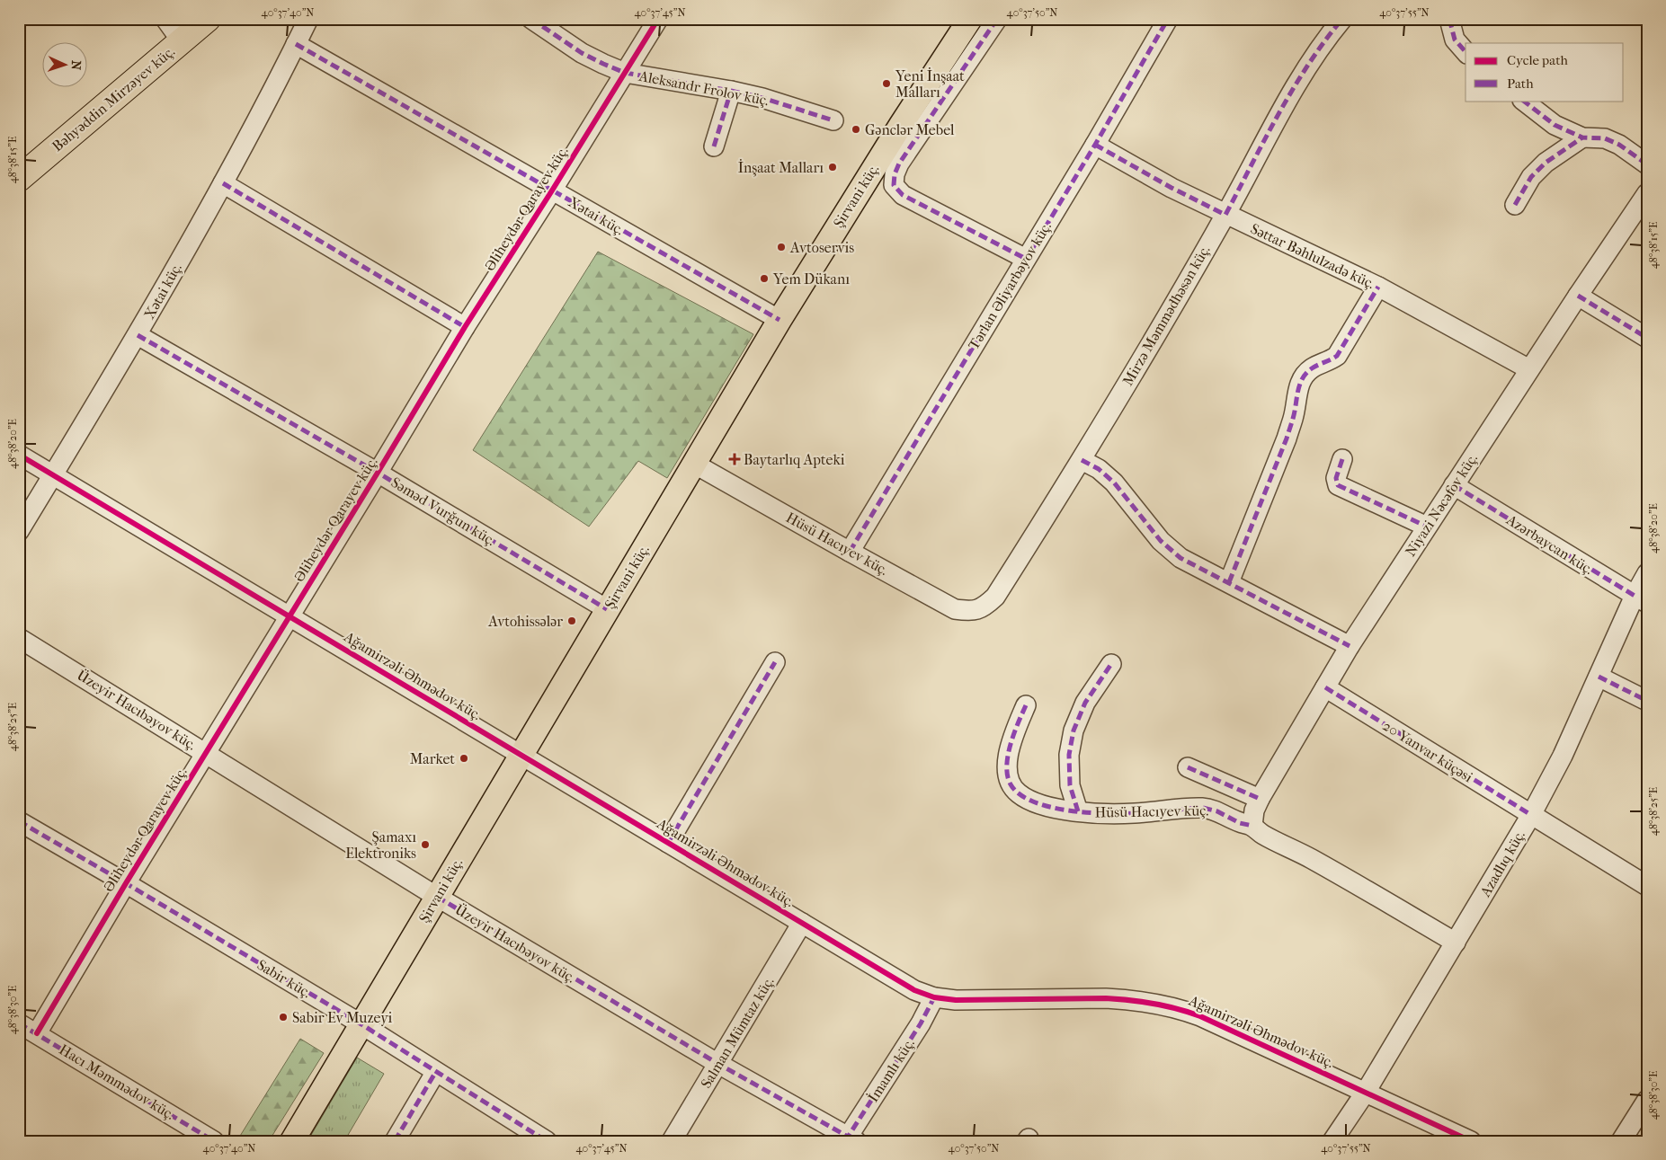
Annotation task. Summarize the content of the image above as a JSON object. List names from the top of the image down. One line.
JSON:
{"streets":{"highway":["Bəhyəddin Mirzəyev küç."],"main road":["Şirvani küç."],"street":["Aleksandr Frolov küç.","Əliheydər Qarayev küç.","Xətai küç.","Səttar Bəhlulzadə küç.","Tərlan Əliyarbəyov küç.","Mirzə Məmmədhəsən küç.","Niyazi Nəcəfov küç.","Səməd Vurğun küç.","Hüsü Hacıyev küç.","Azərbaycan küç.","Ağamirzəli Əhmədov küç.","Üzeyir Hacıbəyov küç.","20 Yanvar küçəsi","Azadlıq küç.","Sabir küç.","Salman Mümtaz küç.","İmamlı küç.","Hacı Məmmədov küç."]},"crossings":[["Aleksandr Frolov küç.","Əliheydər Qarayev küç."],["Şirvani küç.","Xətai küç."],["Şirvani küç.","Səməd Vurğun küç."],["Şirvani küç.","Hüsü Hacıyev küç."],["Şirvani küç.","Ağamirzəli Əhmədov küç."],["Şirvani küç.","Üzeyir Hacıbəyov küç."],["Şirvani küç.","Sabir küç."],["Əliheydər Qarayev küç.","Xətai küç."],["Əliheydər Qarayev küç.","Səməd Vurğun küç."],["Əliheydər Qarayev küç.","Ağamirzəli Əhmədov küç."],["Əliheydər Qarayev küç.","Üzeyir Hacıbəyov küç."],["Əliheydər Qarayev küç.","Sabir küç."],["Əliheydər Qarayev küç.","Hacı Məmmədov küç."],["Xətai küç.","Səməd Vurğun küç."],["Xətai küç.","Ağamirzəli Əhmədov küç."],["Səttar Bəhlulzadə küç.","Tərlan Əliyarbəyov küç."],["Səttar Bəhlulzadə küç.","Mirzə Məmmədhəsən küç."],["Səttar Bəhlulzadə küç.","Niyazi Nəcəfov küç."],["Tərlan Əliyarbəyov küç.","Hüsü Hacıyev küç."],["Mirzə Məmmədhəsən küç.","Hüsü Hacıyev küç."],["Niyazi Nəcəfov küç.","Hüsü Hacıyev küç."],["Niyazi Nəcəfov küç.","Azərbaycan küç."],["Niyazi Nəcəfov küç.","20 Yanvar küçəsi"],["Hüsü Hacıyev küç.","Azadlıq küç."],["Azərbaycan küç.","Azadlıq küç."],["Ağamirzəli Əhmədov küç.","Azadlıq küç."],["Ağamirzəli Əhmədov küç.","Salman Mümtaz küç."],["Ağamirzəli Əhmədov küç.","İmamlı küç."],["Üzeyir Hacıbəyov küç.","Salman Mümtaz küç."],["Üzeyir Hacıbəyov küç.","İmamlı küç."],["20 Yanvar küçəsi","Azadlıq küç."]],"places":{"other":["Yeni İnşaat Malları","Gənclər Mebel","İnşaat Malları","Avtoservis","Yem Dükanı","Avtohissələr","Market","Şamaxı Elektroniks","Sabir Ev Muzeyi"],"health":["Baytarlıq Apteki"]},"legend":["Cycle path","Path"],"north":"right","coordinates":["40°37'40\"N","40°37'45\"N","40°37'50\"N","40°37'55\"N","48°38'15\"E","48°38'20\"E","48°38'25\"E","48°38'30\"E"]}
